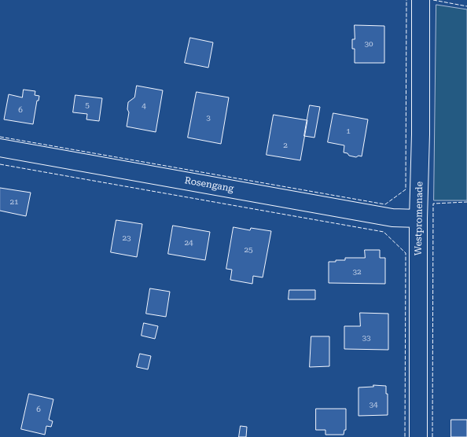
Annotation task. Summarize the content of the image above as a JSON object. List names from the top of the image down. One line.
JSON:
{"streets":{"street":["Rosengang","Westpromenade"]},"crossings":[["Rosengang","Westpromenade"]],"house_numbers":["30","5","4","6","3","1","2","21","23","24","25","32","33","34","6"]}
